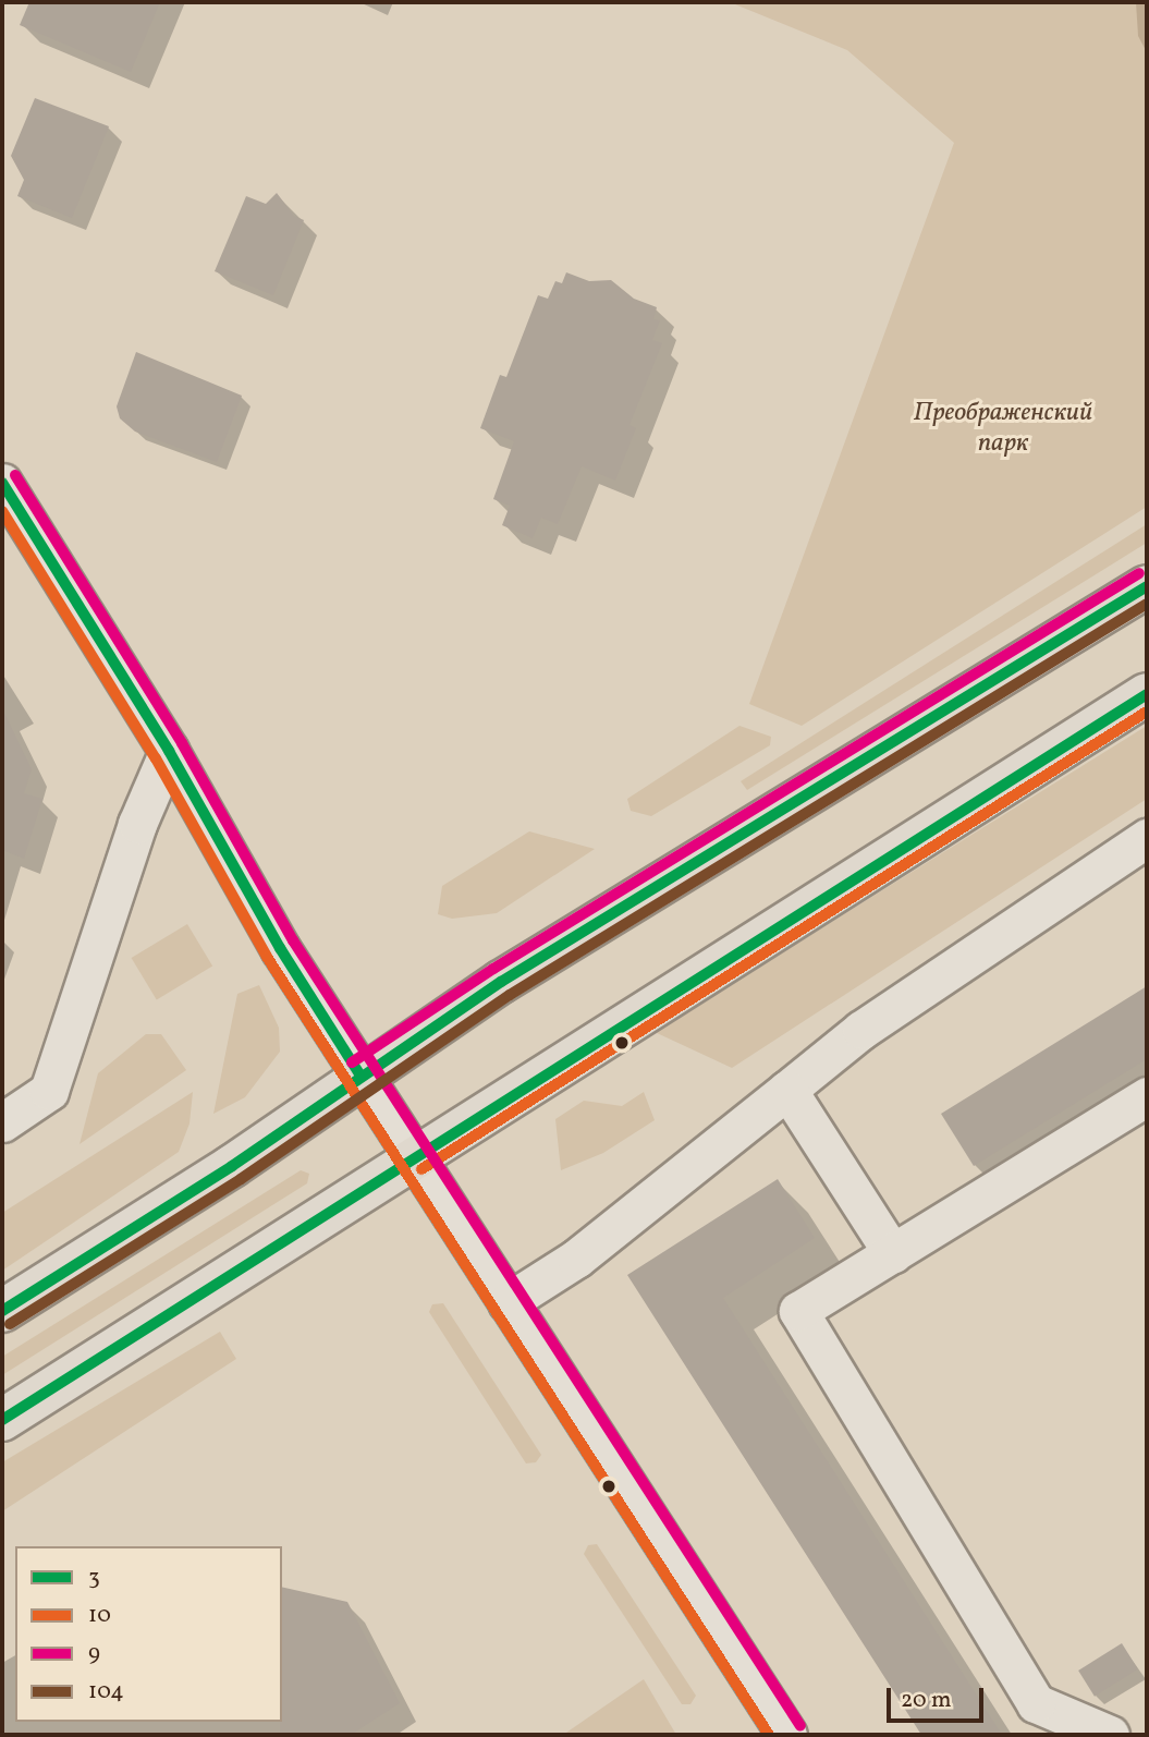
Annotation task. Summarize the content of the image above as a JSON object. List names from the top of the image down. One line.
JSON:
{"parks":["Преображенский парк"],"lines":["transit line 9","transit line 3","transit line 10","transit line 104"],"legend":["3","10","9","104"],"scale_bar":"20 m"}
